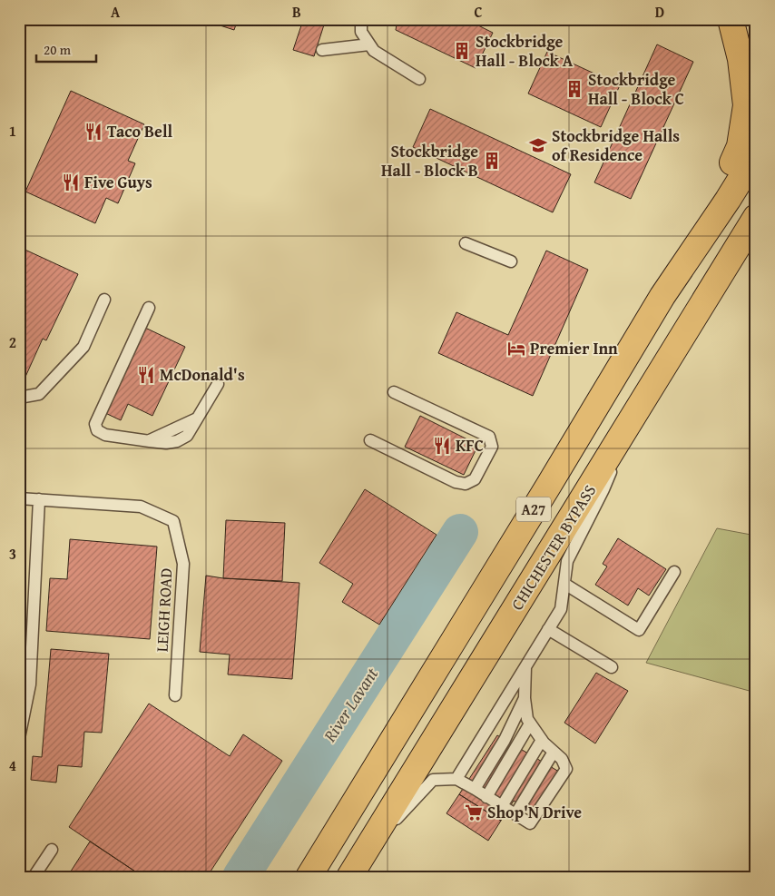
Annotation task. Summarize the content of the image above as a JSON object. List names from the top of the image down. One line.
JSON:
{"streets":{"highway":["A27","CHICHESTER BYPASS"],"lane":["LEIGH ROAD"]},"water":["River Lavant"],"places":{"building":["Stockbridge Hall - Block A","Stockbridge Hall - Block C","Stockbridge Hall - Block B"],"restaurant":["Taco Bell","Five Guys","McDonald's","KFC"],"school or university":["Stockbridge Halls of Residence"],"hotel":["Premier Inn"],"supermarket":["Shop'N Drive"]},"scale_bar":"20 m","grid":{"columns":["A","B","C","D"],"rows":["1","2","3","4"]}}
